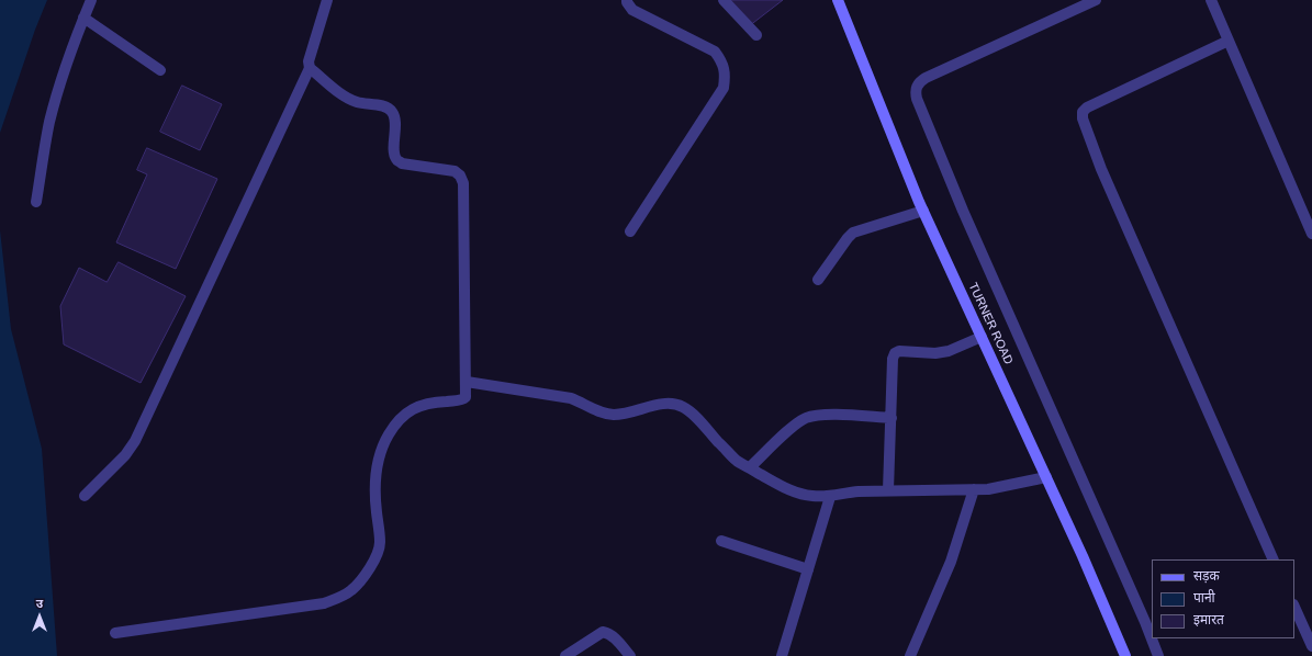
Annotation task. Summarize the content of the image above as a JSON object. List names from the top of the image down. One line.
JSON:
{"streets":{"main road":["TURNER ROAD"]},"legend":["सड़क","पानी","इमारत"],"north":"top"}
